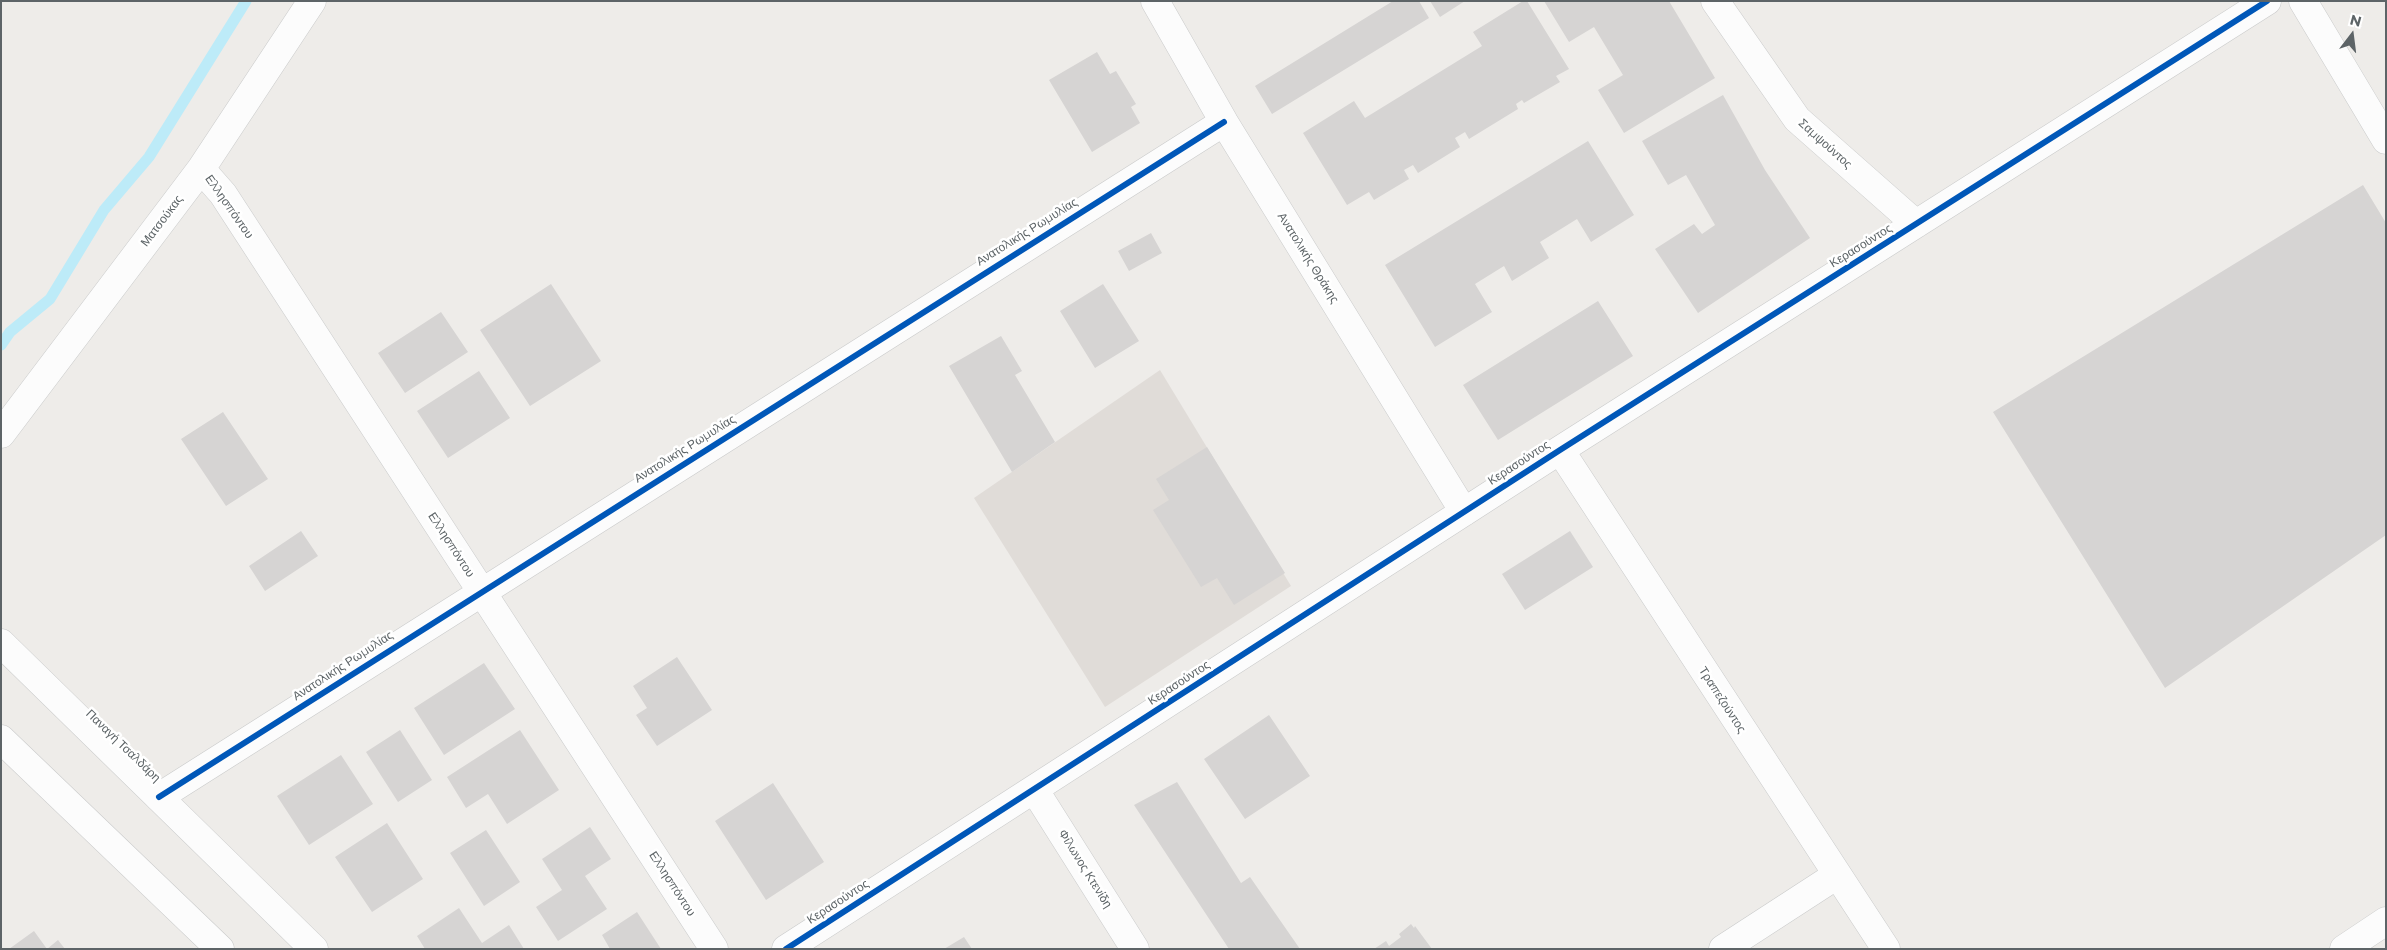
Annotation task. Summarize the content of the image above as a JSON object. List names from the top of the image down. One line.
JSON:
{"streets":{"street":["Σαμψούντος","Ελλησπόντου","Ματσούκας","Ανατολικής Ρωμυλίας","Κερασούντος","Ανατολικής Θράκης","Τραπεζούντος","Παναγή Τσαλδάρη","Φίλωνος Κτενίδη"]},"crossings":[["Σαμψούντος","Κερασούντος"],["Ελλησπόντου","Ματσούκας"],["Ελλησπόντου","Ανατολικής Ρωμυλίας"],["Ανατολικής Ρωμυλίας","Ανατολικής Θράκης"],["Ανατολικής Ρωμυλίας","Παναγή Τσαλδάρη"],["Κερασούντος","Ανατολικής Θράκης"],["Κερασούντος","Τραπεζούντος"],["Κερασούντος","Φίλωνος Κτενίδη"]],"north":"top"}
